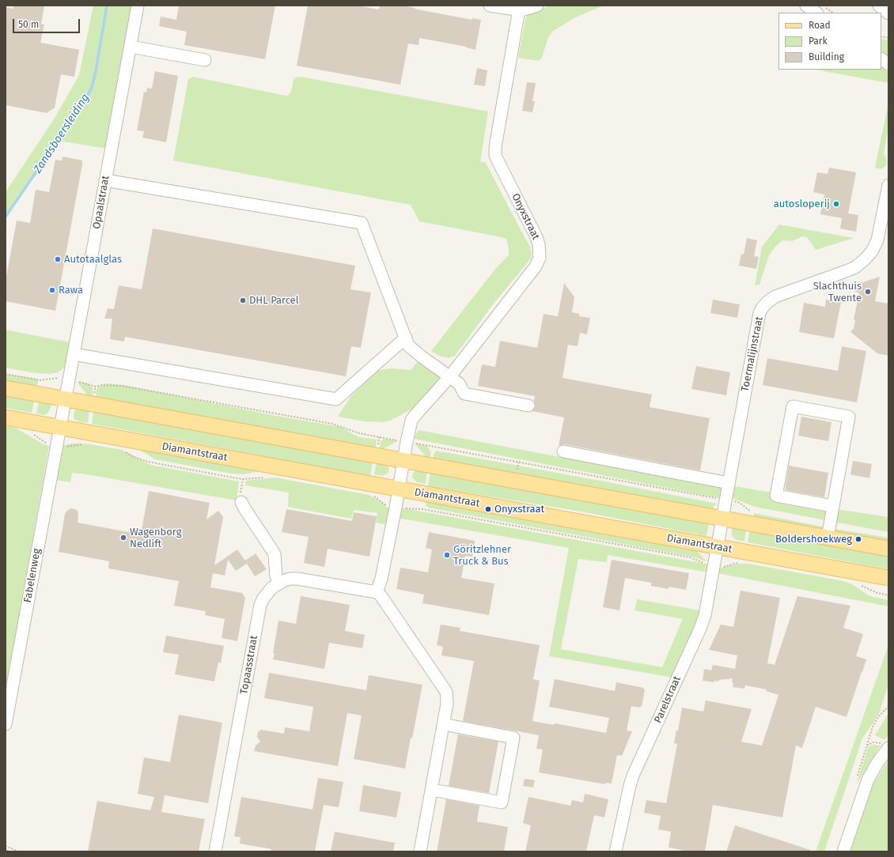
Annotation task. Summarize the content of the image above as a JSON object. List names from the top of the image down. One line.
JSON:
{"streets":{"main road":["Diamantstraat"],"street":["Opaalstraat","Onyxstraat","Toermalijnstraat","Fabelenweg","Topaasstraat","Parelstraat"]},"crossings":[["Opaalstraat","Diamantstraat"],["Opaalstraat","Fabelenweg"],["Onyxstraat","Diamantstraat"],["Toermalijnstraat","Diamantstraat"],["Toermalijnstraat","Parelstraat"],["Diamantstraat","Fabelenweg"],["Diamantstraat","Parelstraat"]],"water":["Zandsboersleiding"],"places":["autosloperij","Autotaalglas","Rawa","Slachthuis Twente","DHL Parcel","Onyxstraat","Wagenborg Nedlift","Boldershoekweg","Göritzlehner Truck & Bus"],"legend":["Road","Park","Building"],"scale_bar":"50 m"}
